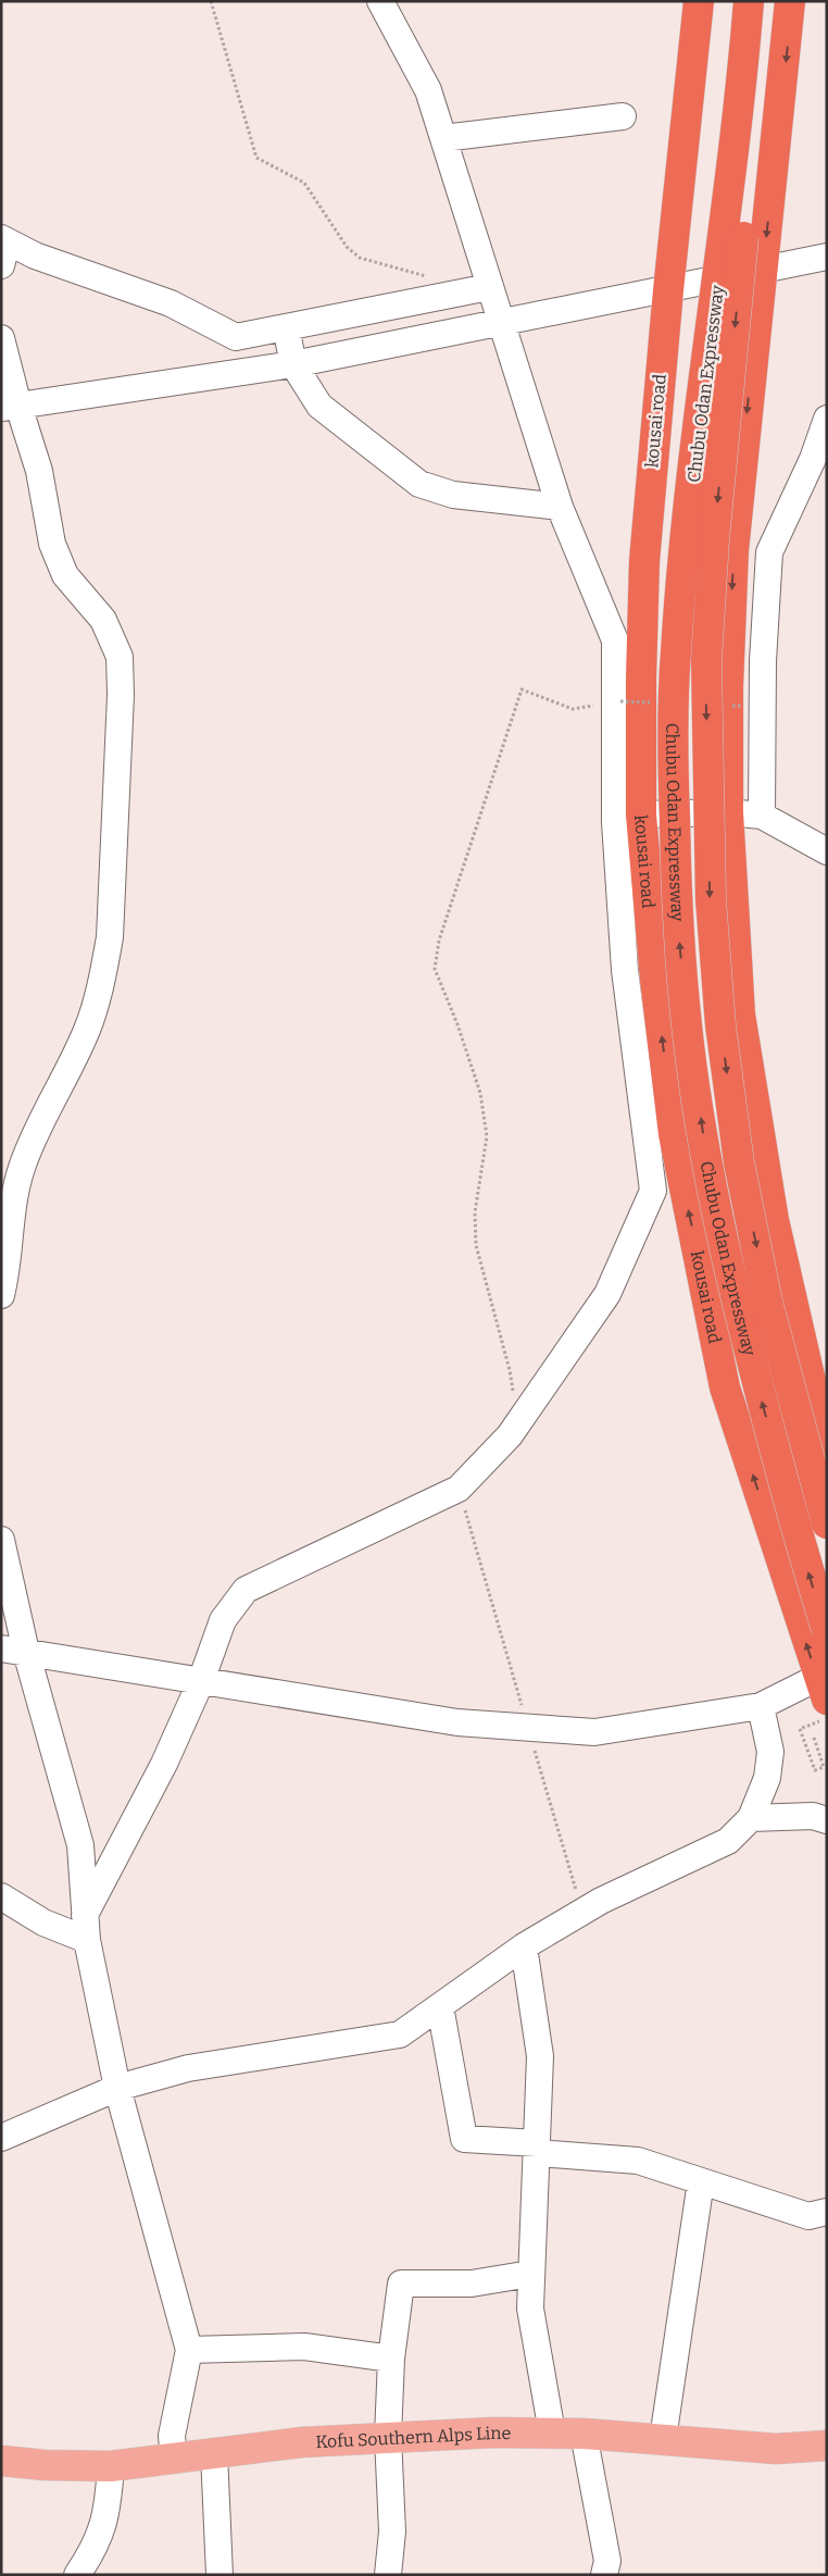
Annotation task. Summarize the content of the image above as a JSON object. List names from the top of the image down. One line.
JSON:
{"streets":{"highway":["Chubu Odan Expressway","kousai road"],"main road":["Kofu Southern Alps Line"]}}
